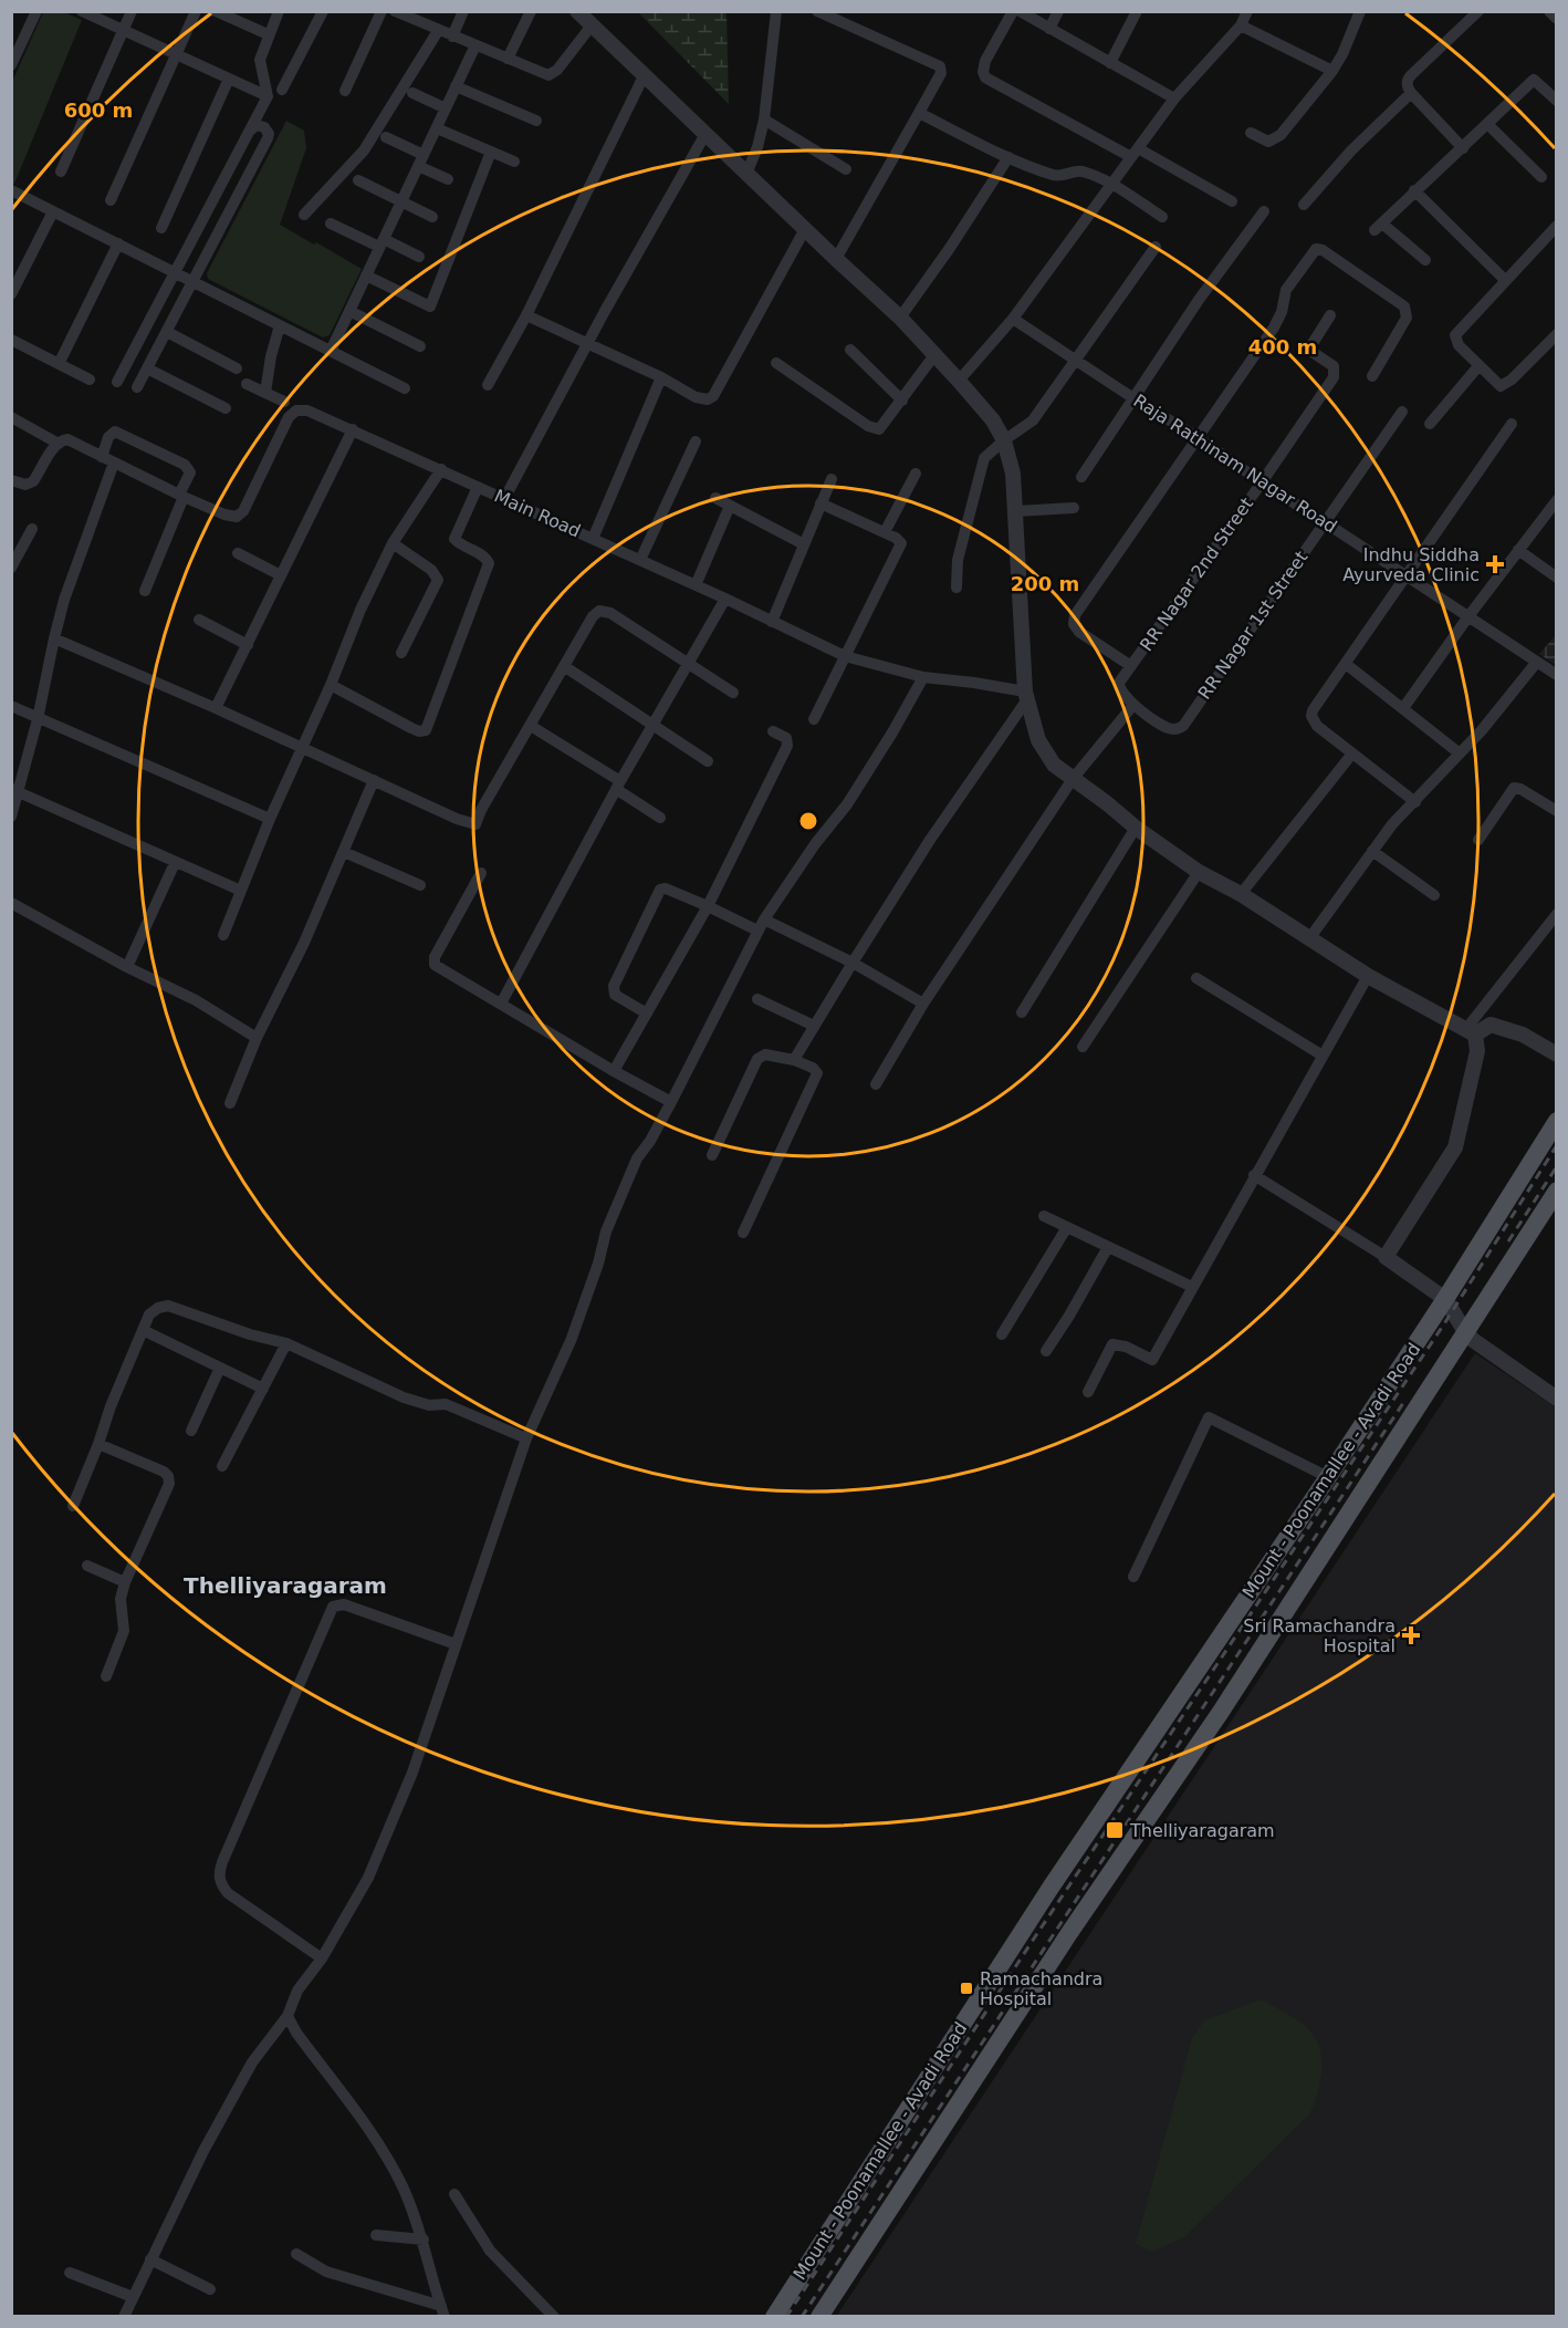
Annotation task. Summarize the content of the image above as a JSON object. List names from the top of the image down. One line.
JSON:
{"streets":{"main road":["Mount - Poonamallee - Avadi Road"],"street":["Raja Rathinam Nagar Road","Main Road","RR Nagar 2nd Street","RR Nagar 1st Street"]},"crossings":[["Raja Rathinam Nagar Road","RR Nagar 2nd Street"],["Raja Rathinam Nagar Road","RR Nagar 1st Street"]],"districts":["Thelliyaragaram"],"places":{"health":["Indhu Siddha Ayurveda Clinic","Sri Ramachandra Hospital"],"transit":["Thelliyaragaram","Ramachandra Hospital"]},"rings":["600 m","400 m","200 m"]}
